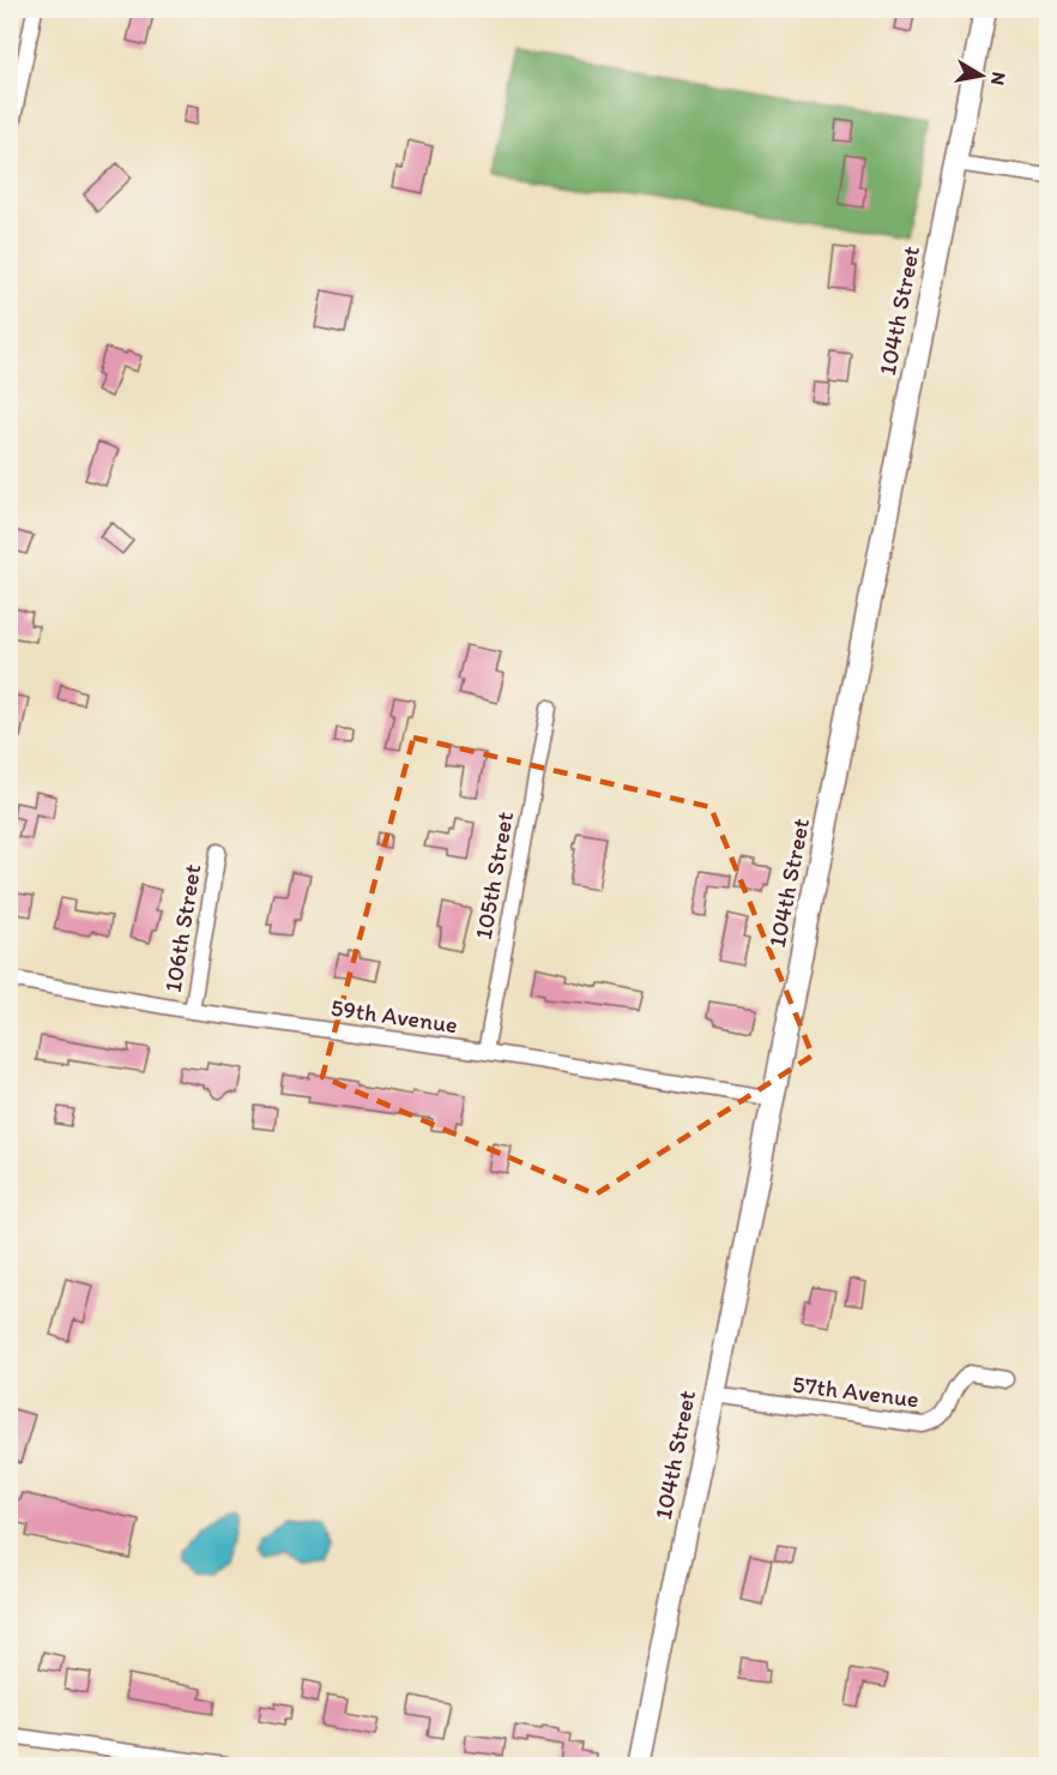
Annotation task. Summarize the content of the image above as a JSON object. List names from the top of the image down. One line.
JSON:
{"streets":{"main road":["104th Street"],"street":["105th Street","106th Street","59th Avenue","57th Avenue"]},"crossings":[["104th Street","59th Avenue"],["104th Street","57th Avenue"],["105th Street","59th Avenue"],["106th Street","59th Avenue"]],"north":"right"}
